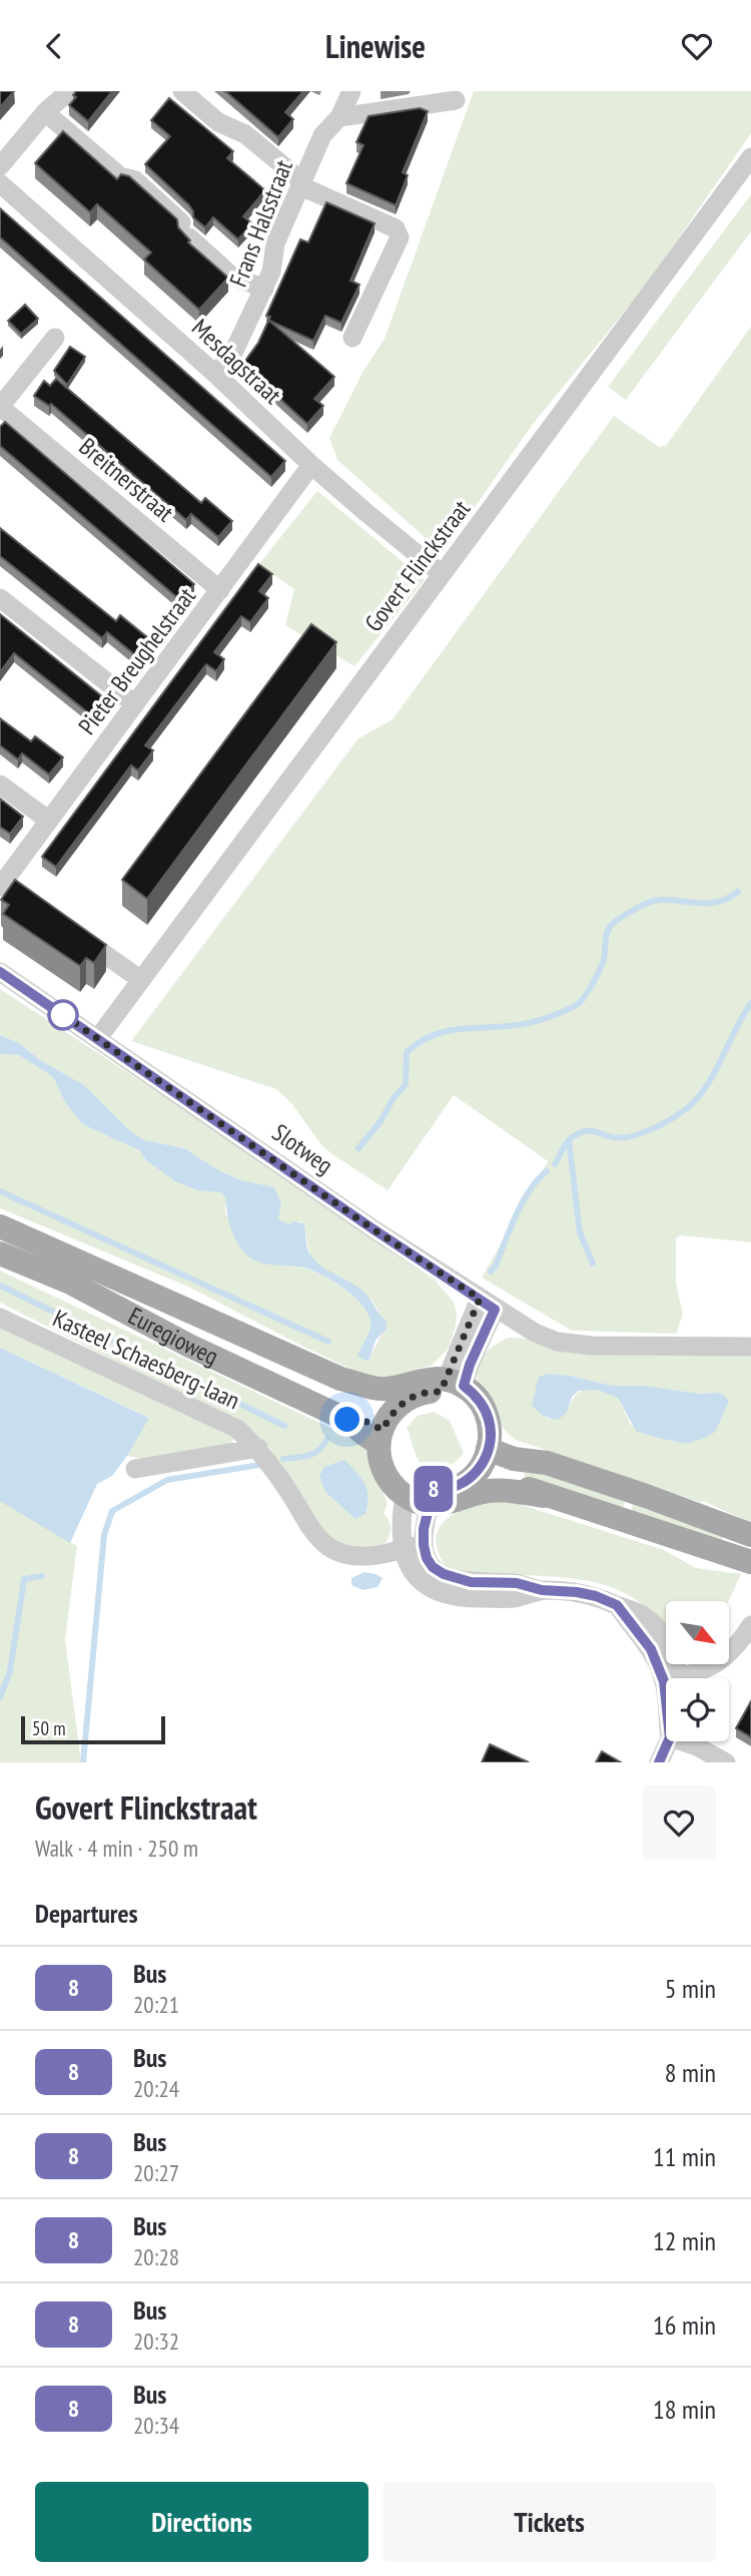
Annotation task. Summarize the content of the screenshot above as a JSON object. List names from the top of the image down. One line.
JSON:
{"streets":{"main road":["Euregioweg"],"street":["Frans Halsstraat","Mesdagstraat","Breitnerstraat","Govert Flinckstraat","Pieter Breughelstraat","Slotweg","Kasteel Schaesberg-laan"]},"crossings":[["Frans Halsstraat","Mesdagstraat"],["Mesdagstraat","Govert Flinckstraat"],["Mesdagstraat","Pieter Breughelstraat"],["Breitnerstraat","Pieter Breughelstraat"],["Govert Flinckstraat","Slotweg"]],"lines":["bus line 8"],"scale_bar":"50 m","north":"bottom right","page":{"header":"Linewise","on_map":"8","scale":"50 m","heading":[["Govert Flinckstraat","Walk · 4 min · 250 m"],"Departures"],"list":[{"mark":"8","name":"Bus","note":"20:21","value":"5 min"},{"mark":"8","name":"Bus","note":"20:24","value":"8 min"},{"mark":"8","name":"Bus","note":"20:27","value":"11 min"},{"mark":"8","name":"Bus","note":"20:28","value":"12 min"},{"mark":"8","name":"Bus","note":"20:32","value":"16 min"},{"mark":"8","name":"Bus","note":"20:34","value":"18 min"}],"buttons":["Directions","Tickets"]}}
